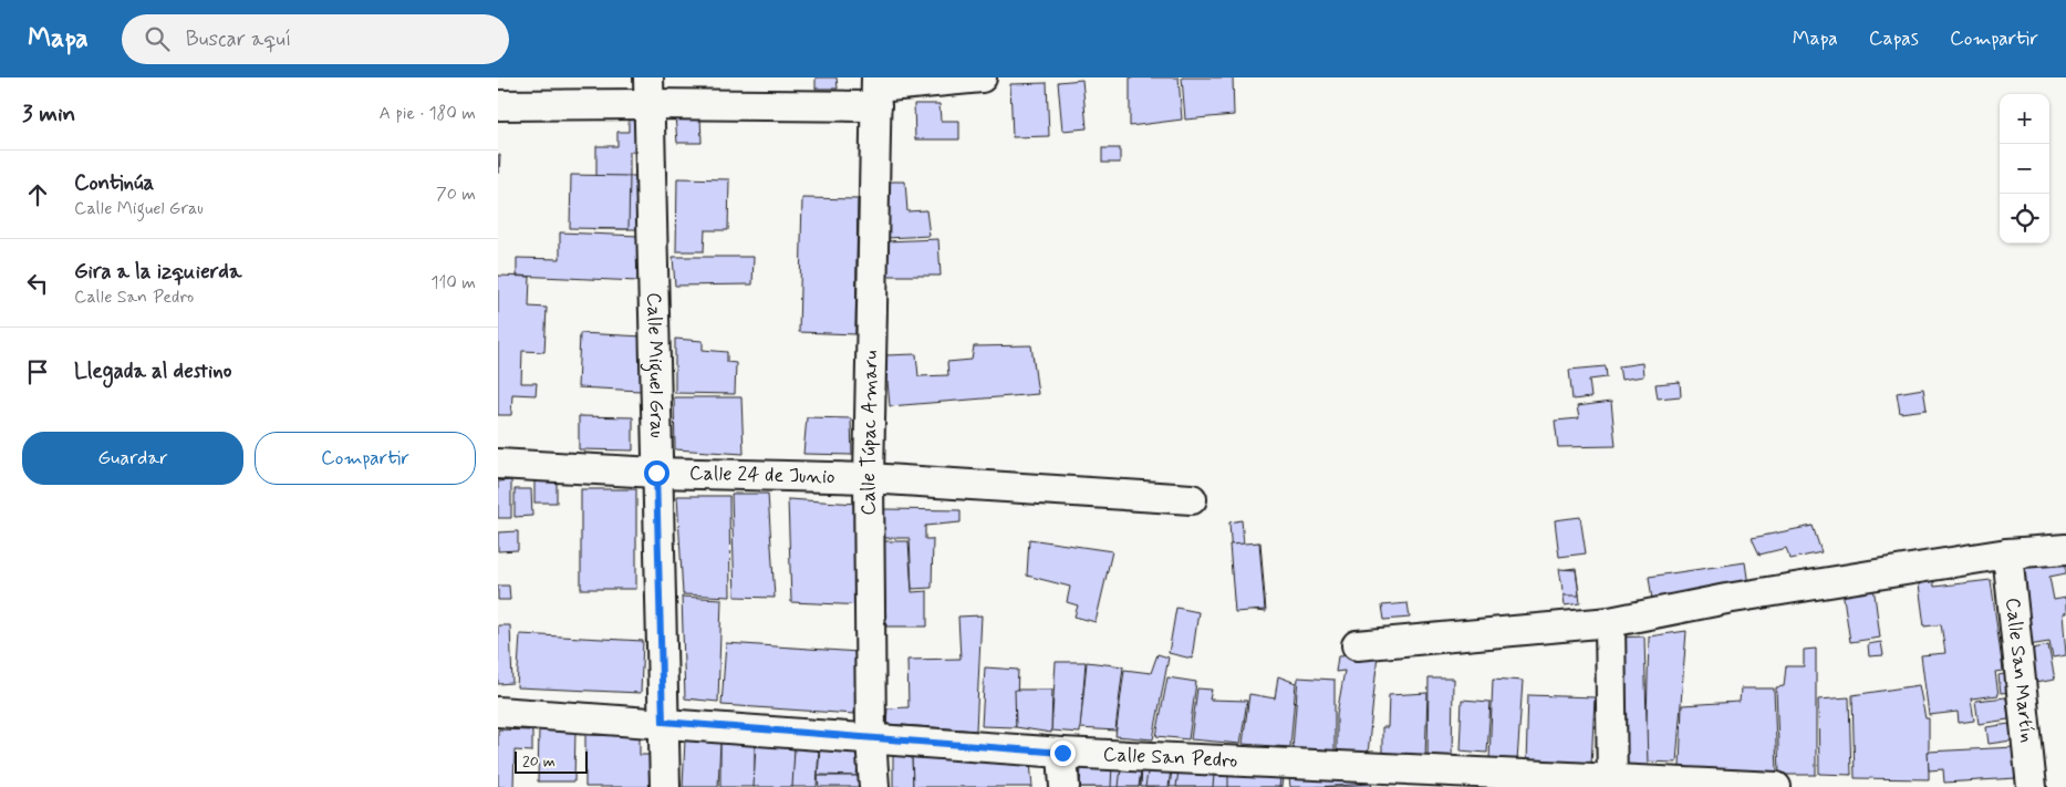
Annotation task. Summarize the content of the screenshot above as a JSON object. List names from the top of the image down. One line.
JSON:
{"streets":{"street":["Calle Miguel Grau","Calle Túpac Amaru","Calle 24 de Junio","Calle San Martín","Calle San Pedro"]},"crossings":[["Calle Miguel Grau","Calle 24 de Junio"],["Calle Miguel Grau","Calle San Pedro"],["Calle Túpac Amaru","Calle 24 de Junio"],["Calle Túpac Amaru","Calle San Pedro"]],"scale_bar":"20 m","page":{"header":"Mapa","search":"Buscar aquí","nav":["Mapa","Capas","Compartir"],"heading":["3 min","A pie · 180 m"],"map_buttons":["+","−"],"list":[["Continúa","Calle Miguel Grau","70 m"],["Gira a la izquierda","Calle San Pedro","110 m"],"Llegada al destino"],"buttons":["Guardar","Compartir"],"scale":"20 m"}}
